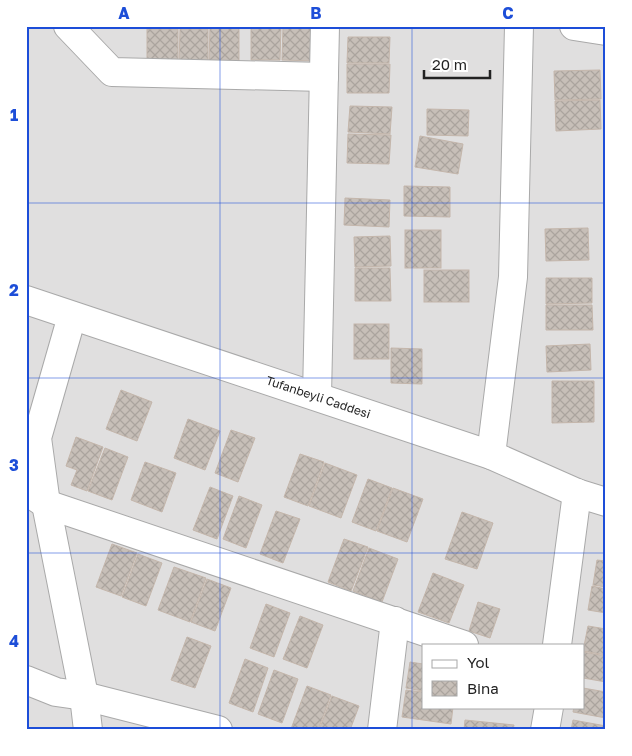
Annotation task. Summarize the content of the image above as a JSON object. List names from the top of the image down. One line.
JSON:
{"streets":{"street":["Tufanbeyli Caddesi"]},"legend":["Yol","Bina"],"scale_bar":"20 m","grid":{"columns":["A","B","C"],"rows":["1","2","3","4"]}}
